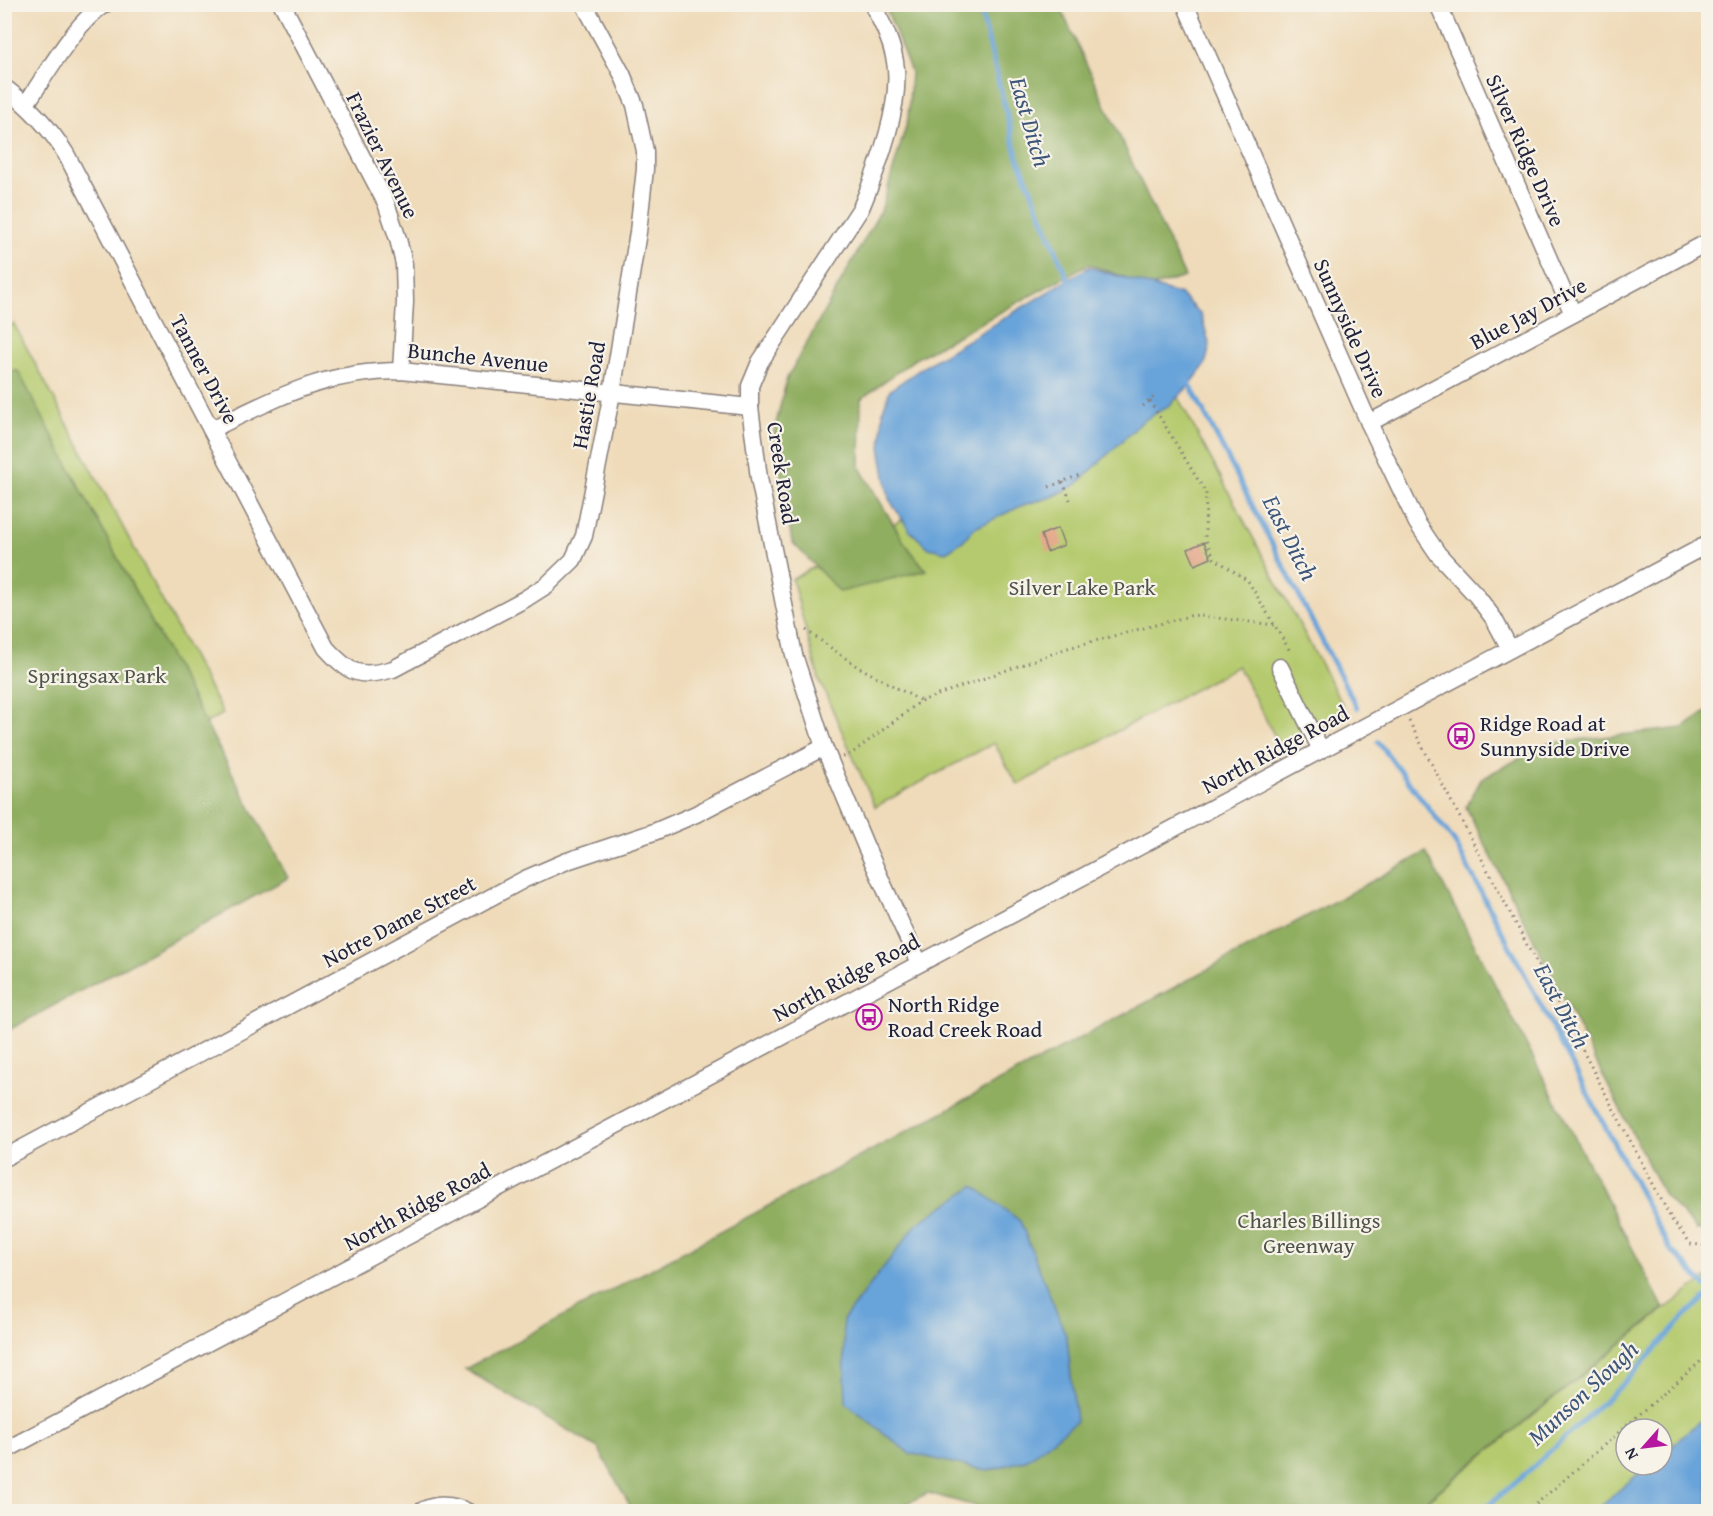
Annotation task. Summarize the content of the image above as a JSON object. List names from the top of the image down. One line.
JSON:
{"streets":{"street":["Silver Ridge Drive","Frazier Avenue","Blue Jay Drive","Sunnyside Drive","Bunche Avenue","Tanner Drive","Hastie Road","Creek Road","North Ridge Road","Notre Dame Street"]},"crossings":[["Silver Ridge Drive","Blue Jay Drive"],["Frazier Avenue","Bunche Avenue"],["Blue Jay Drive","Sunnyside Drive"],["Sunnyside Drive","North Ridge Road"],["Bunche Avenue","Tanner Drive"],["Bunche Avenue","Hastie Road"],["Bunche Avenue","Creek Road"],["Tanner Drive","Hastie Road"],["Creek Road","North Ridge Road"],["Creek Road","Notre Dame Street"]],"water":["East Ditch","Munson Slough"],"parks":["Silver Lake Park","Springsax Park","Charles Billings Greenway"],"places":{"bus stop":["Ridge Road at Sunnyside Drive","North Ridge Road Creek Road"]},"north":"bottom left"}
